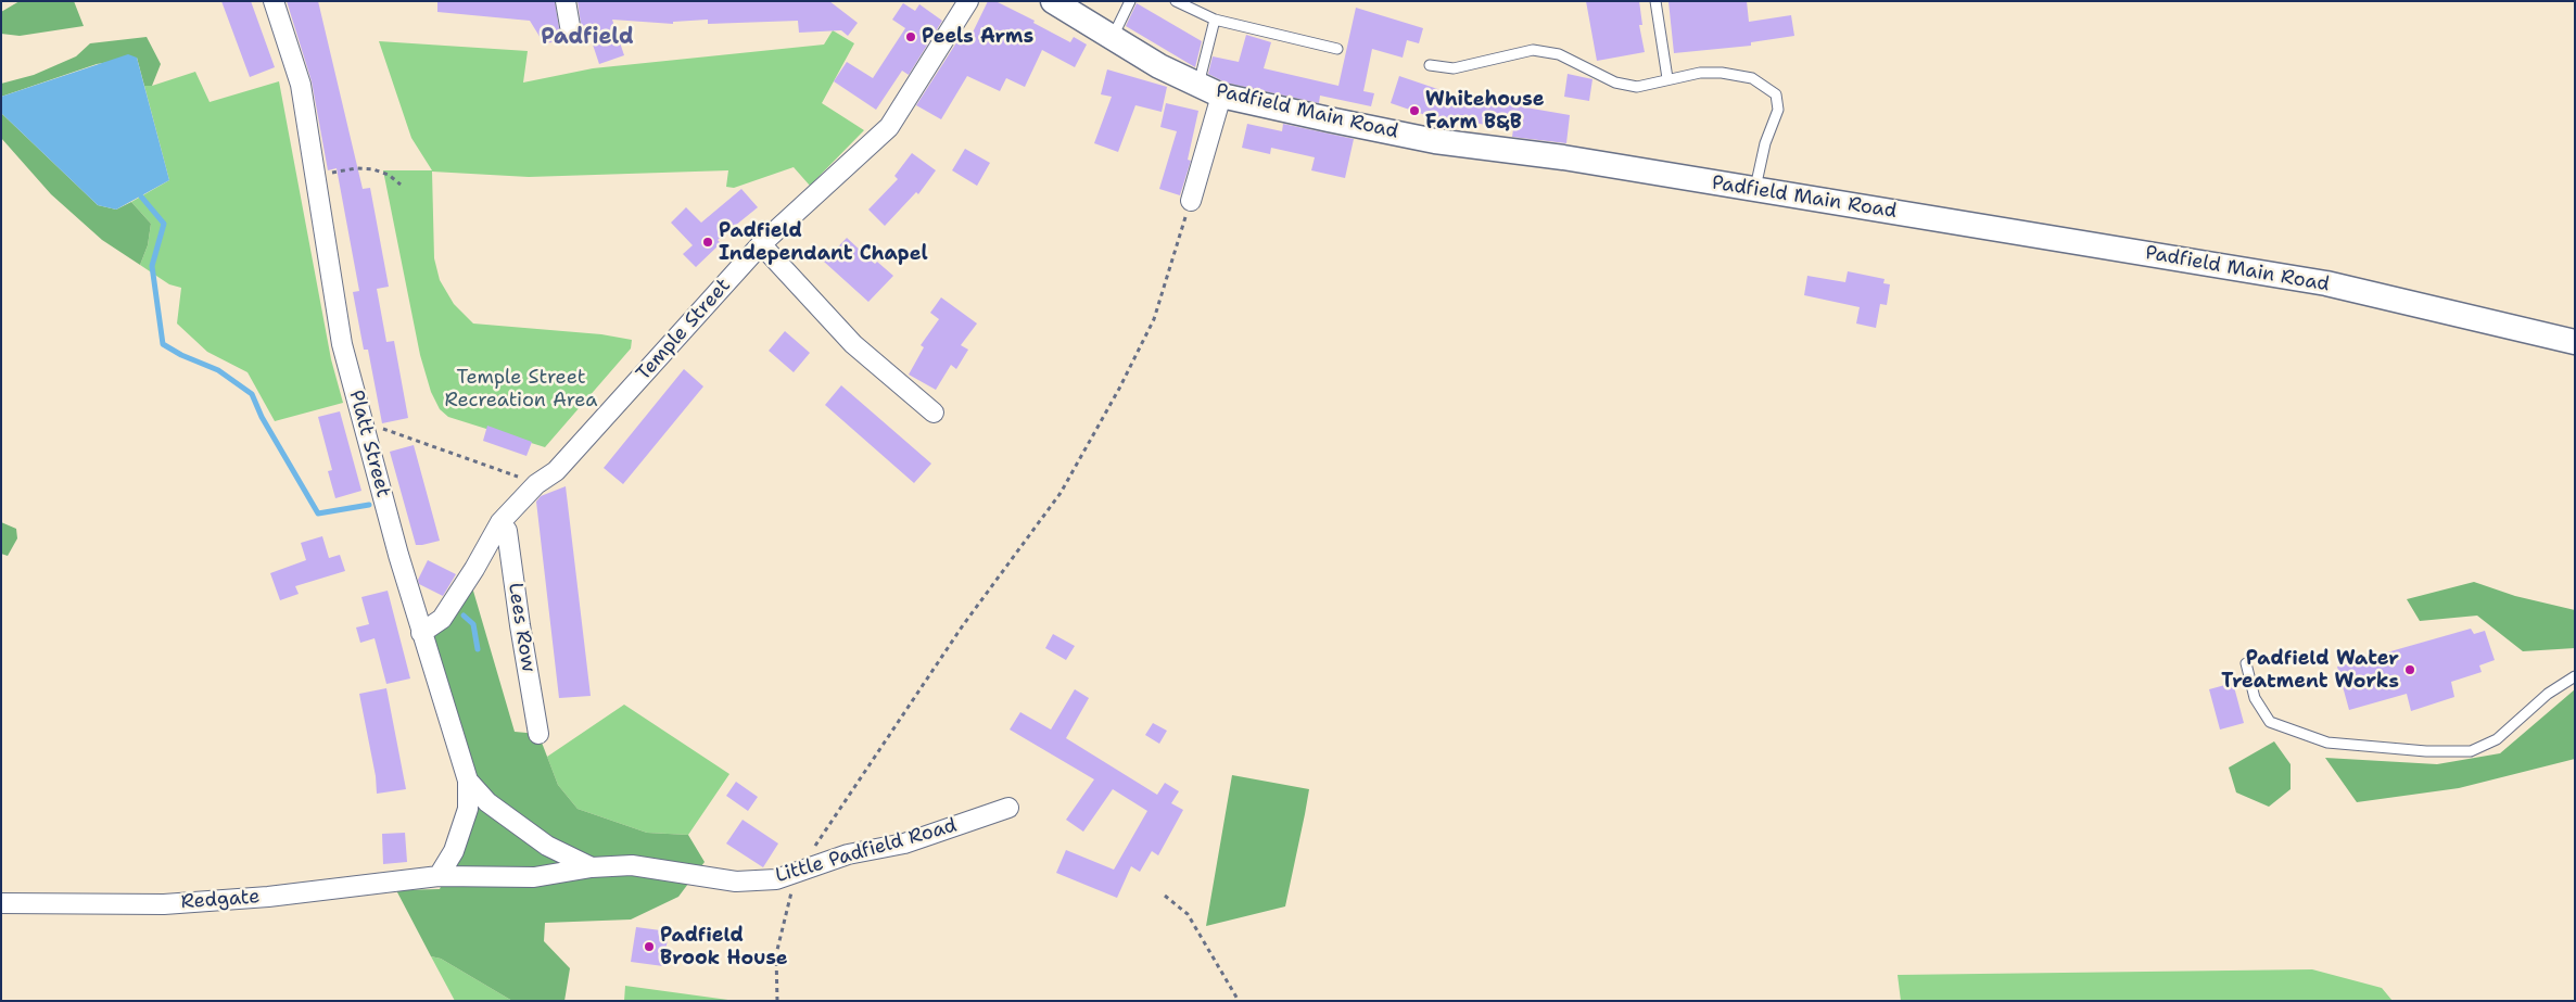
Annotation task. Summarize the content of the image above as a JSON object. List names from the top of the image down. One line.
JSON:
{"streets":{"street":["Padfield Main Road","Temple Street","Platt Street","Lees Row","Little Padfield Road","Redgate"]},"crossings":[["Temple Street","Platt Street"],["Temple Street","Lees Row"],["Platt Street","Little Padfield Road"],["Platt Street","Redgate"],["Little Padfield Road","Redgate"]],"districts":["Padfield"],"parks":["Temple Street Recreation Area"],"places":["Peels Arms","Whitehouse Farm B&B","Padfield Independant Chapel","Padfield Water Treatment Works","Padfield Brook House"]}
